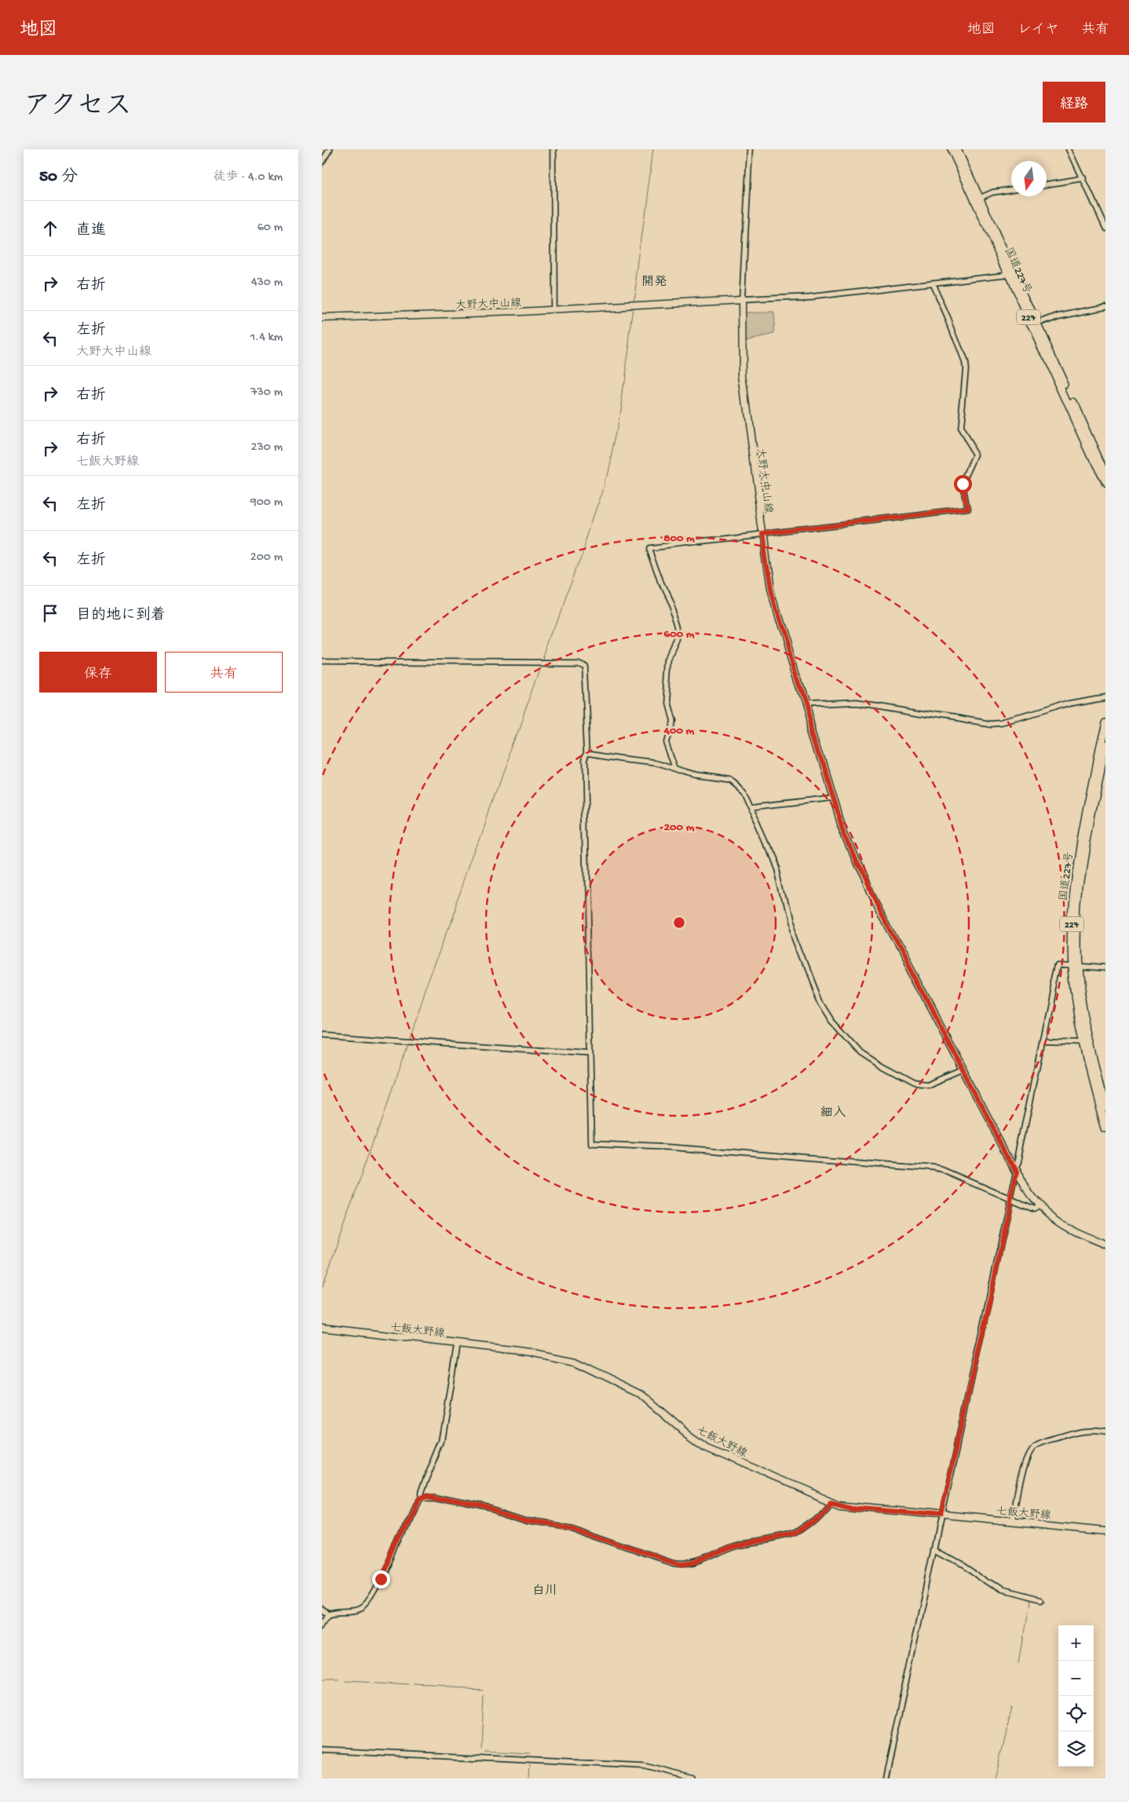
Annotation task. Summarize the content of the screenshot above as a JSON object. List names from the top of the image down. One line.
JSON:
{"streets":{"highway":["国道227号","227"],"main road":["大野大中山線","七飯大野線"]},"districts":["開発","細入","白川"],"north":"bottom","page":{"header":"地図","nav":["地図","レイヤ","共有"],"title":"アクセス","buttons":["経路",["保存","共有"]],"heading":["50 分","徒歩 · 4.0 km"],"list":[["直進","60 m"],["右折","430 m"],["左折","大野大中山線","1.4 km"],["右折","730 m"],["右折","七飯大野線","230 m"],["左折","900 m"],["左折","200 m"],"目的地に到着"],"map_buttons":["+","−"]},"rings":["800 m","600 m","400 m","200 m"]}
